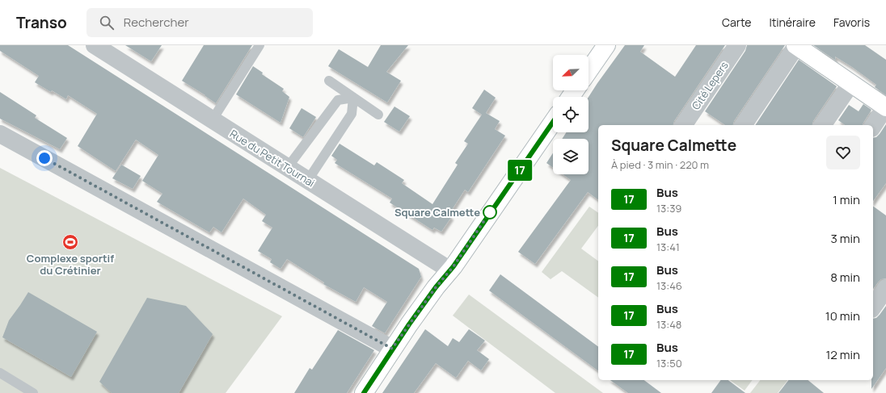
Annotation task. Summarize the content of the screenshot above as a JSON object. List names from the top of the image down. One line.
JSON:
{"streets":{"street":["Cité Lepers","Rue du Petit Tournai"]},"places":{"other":["Square Calmette"],"sports":["Complexe sportif du Crétinier"]},"lines":["bus line 17"],"north":"bottom left","page":{"header":"Transo","search":"Rechercher","nav":["Carte","Itinéraire","Favoris"],"on_map":"17","heading":["Square Calmette","À pied · 3 min · 220 m"],"list":[{"mark":"17","name":"Bus","note":"13:39","value":"1 min"},{"mark":"17","name":"Bus","note":"13:41","value":"3 min"},{"mark":"17","name":"Bus","note":"13:46","value":"8 min"},{"mark":"17","name":"Bus","note":"13:48","value":"10 min"},{"mark":"17","name":"Bus","note":"13:50","value":"12 min"}]}}
